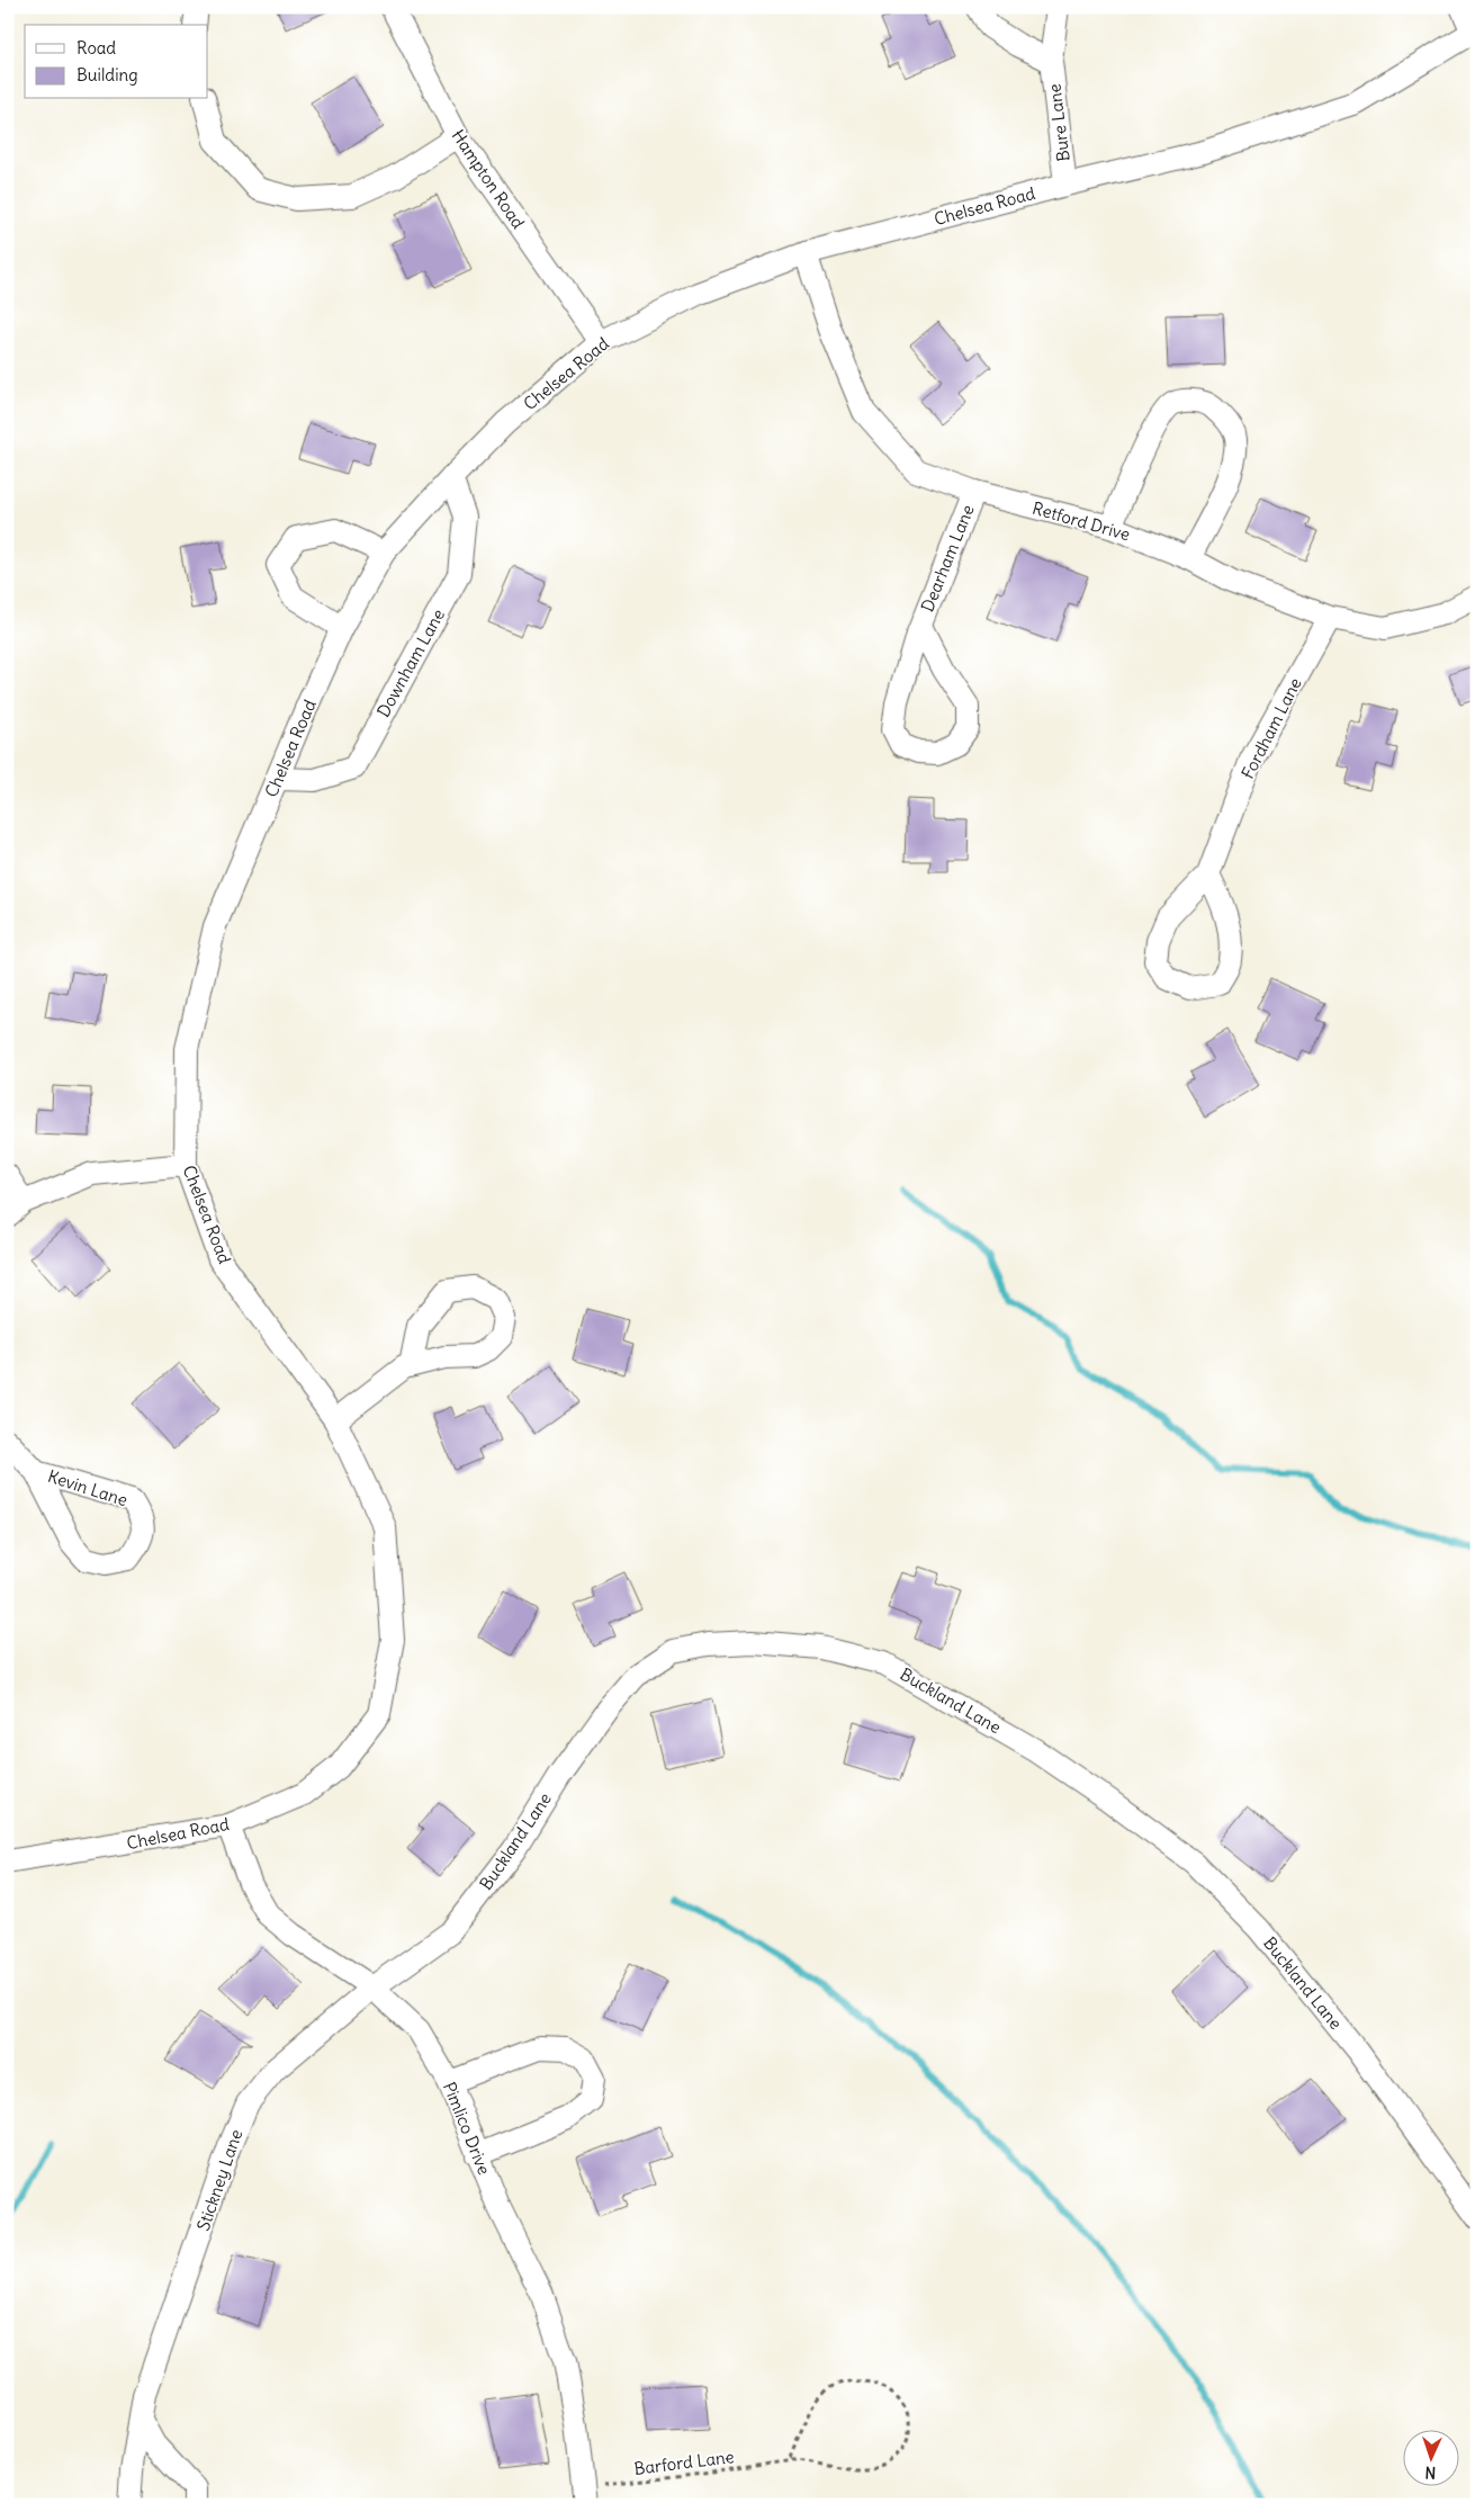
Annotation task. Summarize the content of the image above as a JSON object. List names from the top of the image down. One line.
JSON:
{"streets":{"street":["Bure Lane","Hampton Road","Chelsea Road","Retford Drive","Dearham Lane","Downham Lane","Fordham Lane","Kevin Lane","Buckland Lane","Pimlico Drive","Stickney Lane"],"path":["Barford Lane"]},"crossings":[["Bure Lane","Chelsea Road"],["Hampton Road","Chelsea Road"],["Chelsea Road","Retford Drive"],["Chelsea Road","Downham Lane"],["Chelsea Road","Pimlico Drive"],["Retford Drive","Dearham Lane"],["Retford Drive","Fordham Lane"],["Buckland Lane","Pimlico Drive"],["Buckland Lane","Stickney Lane"],["Pimlico Drive","Stickney Lane"],["Pimlico Drive","Barford Lane"]],"legend":["Road","Building"],"north":"bottom"}
